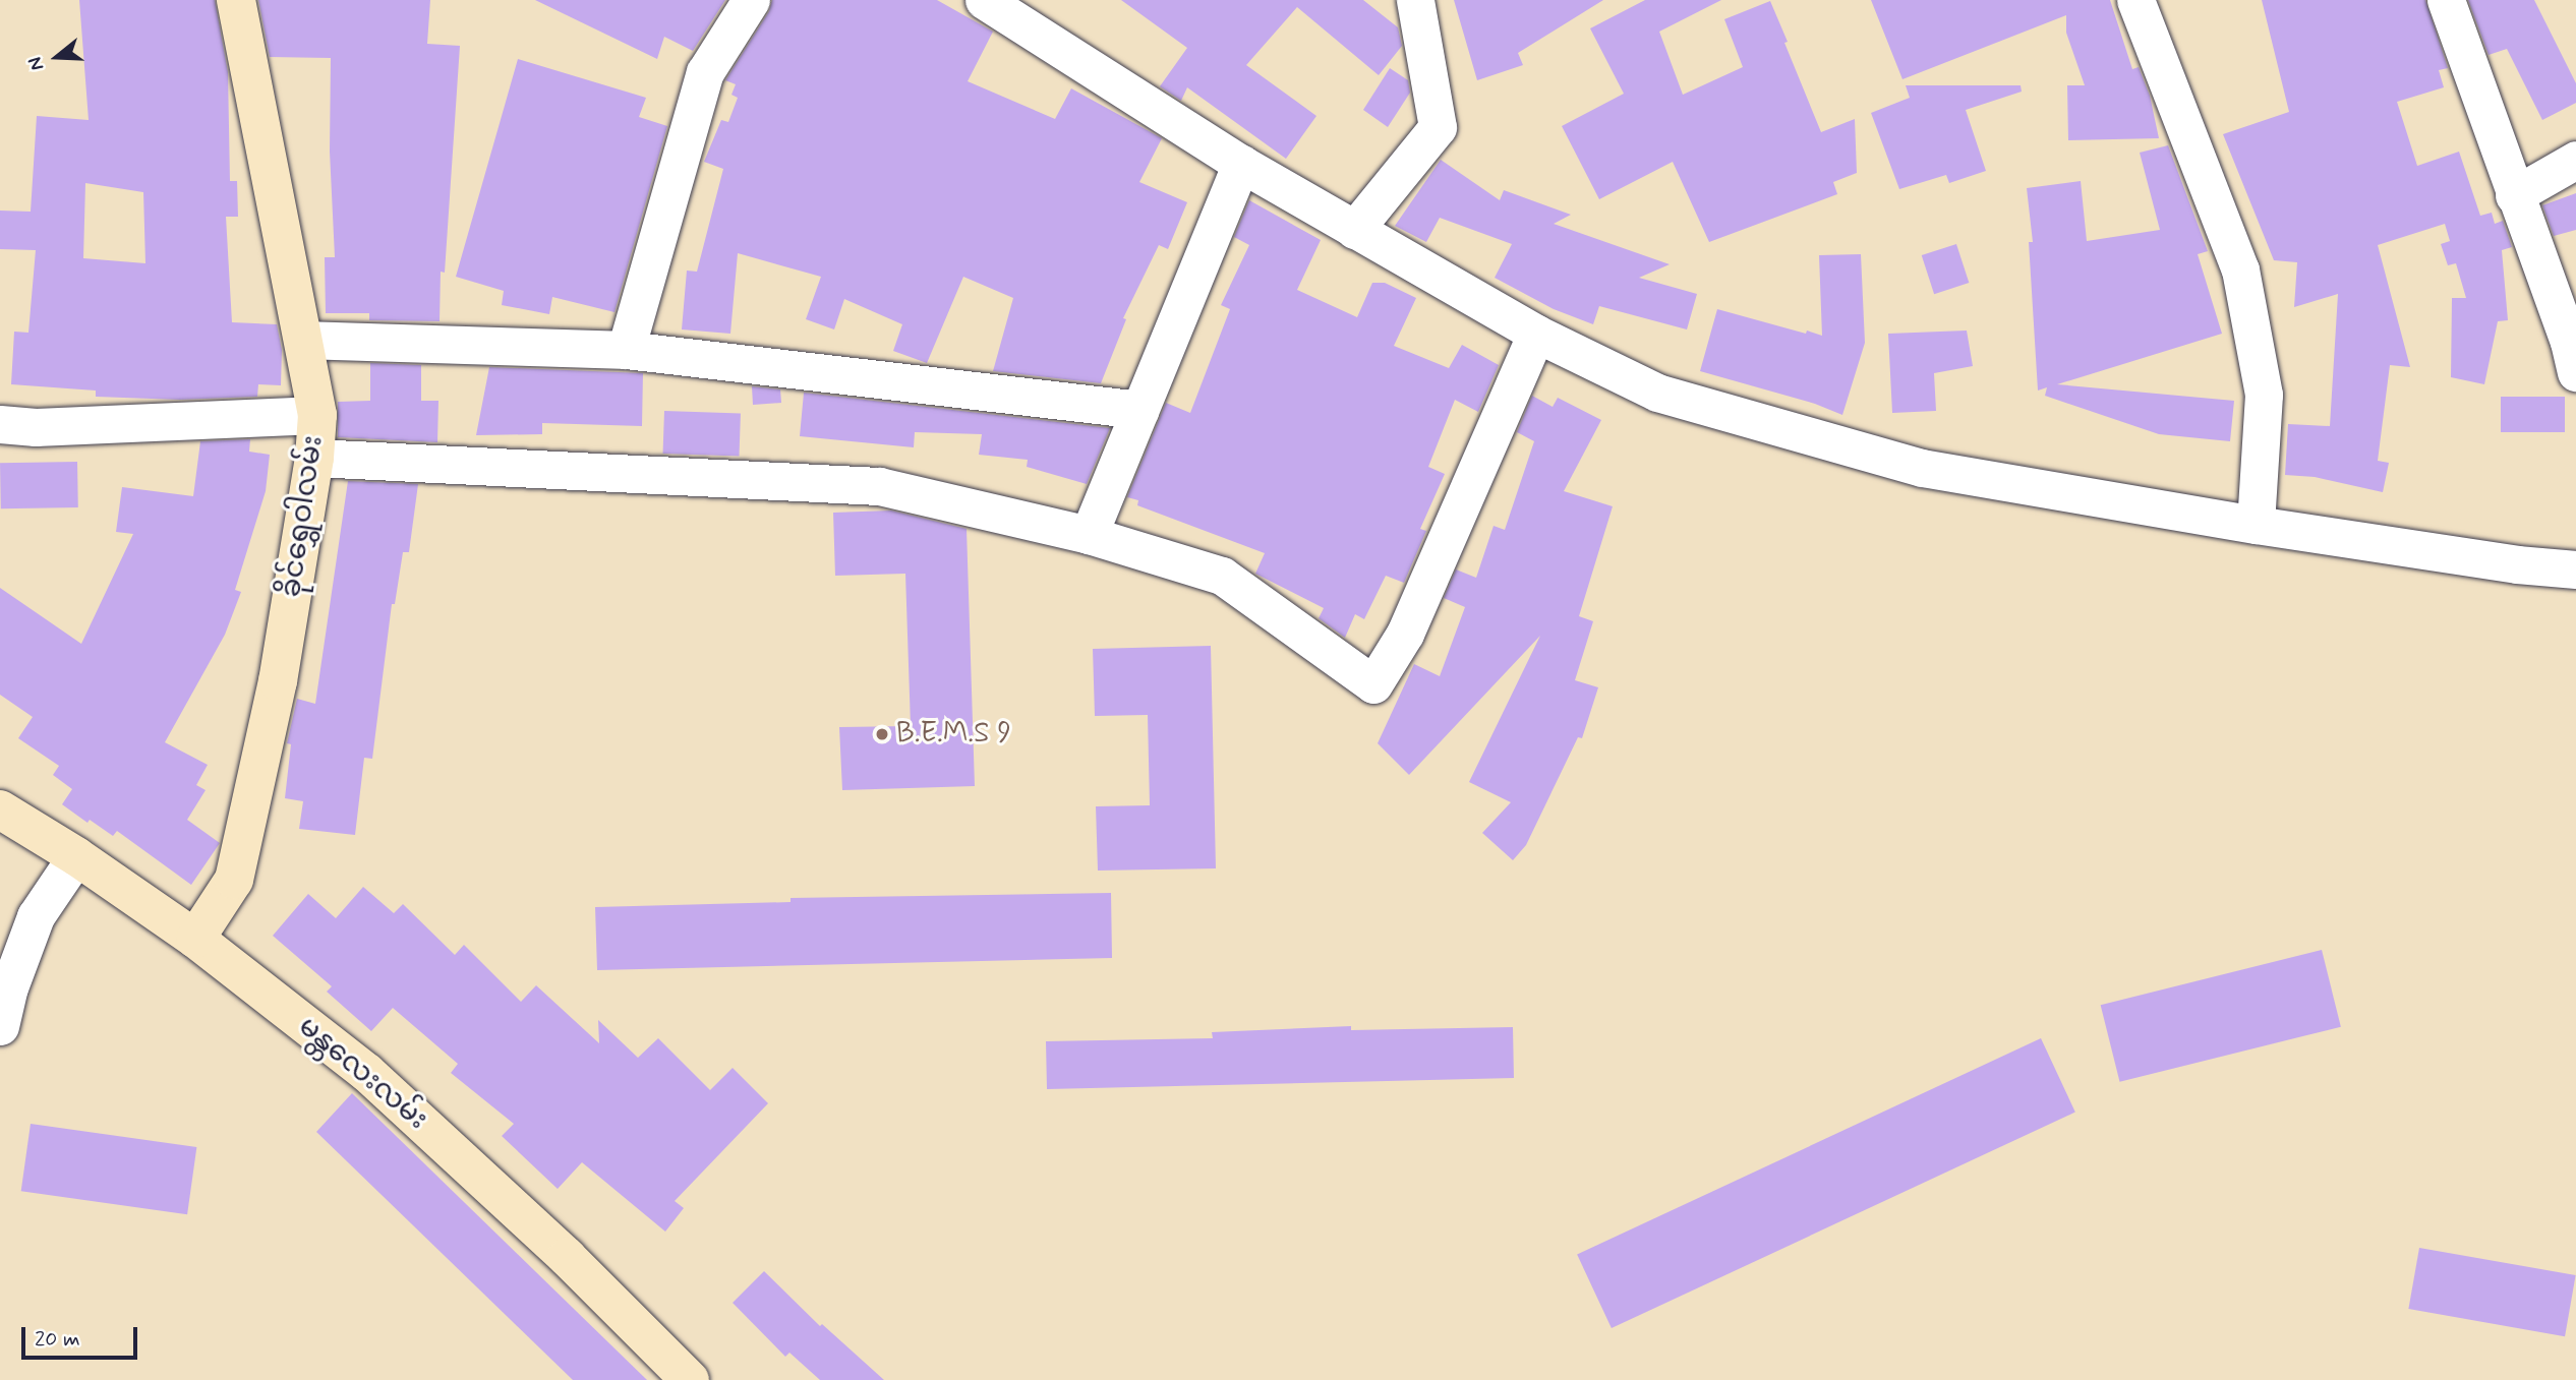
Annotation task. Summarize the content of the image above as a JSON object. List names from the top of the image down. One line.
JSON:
{"streets":{"street":["ခိုင်ရွှေဝါလမ်း","မန္တလေးလမ်း"]},"crossings":[["ခိုင်ရွှေဝါလမ်း","မန္တလေးလမ်း"]],"places":["B.E.M.S 9"],"scale_bar":"20 m","north":"left"}
